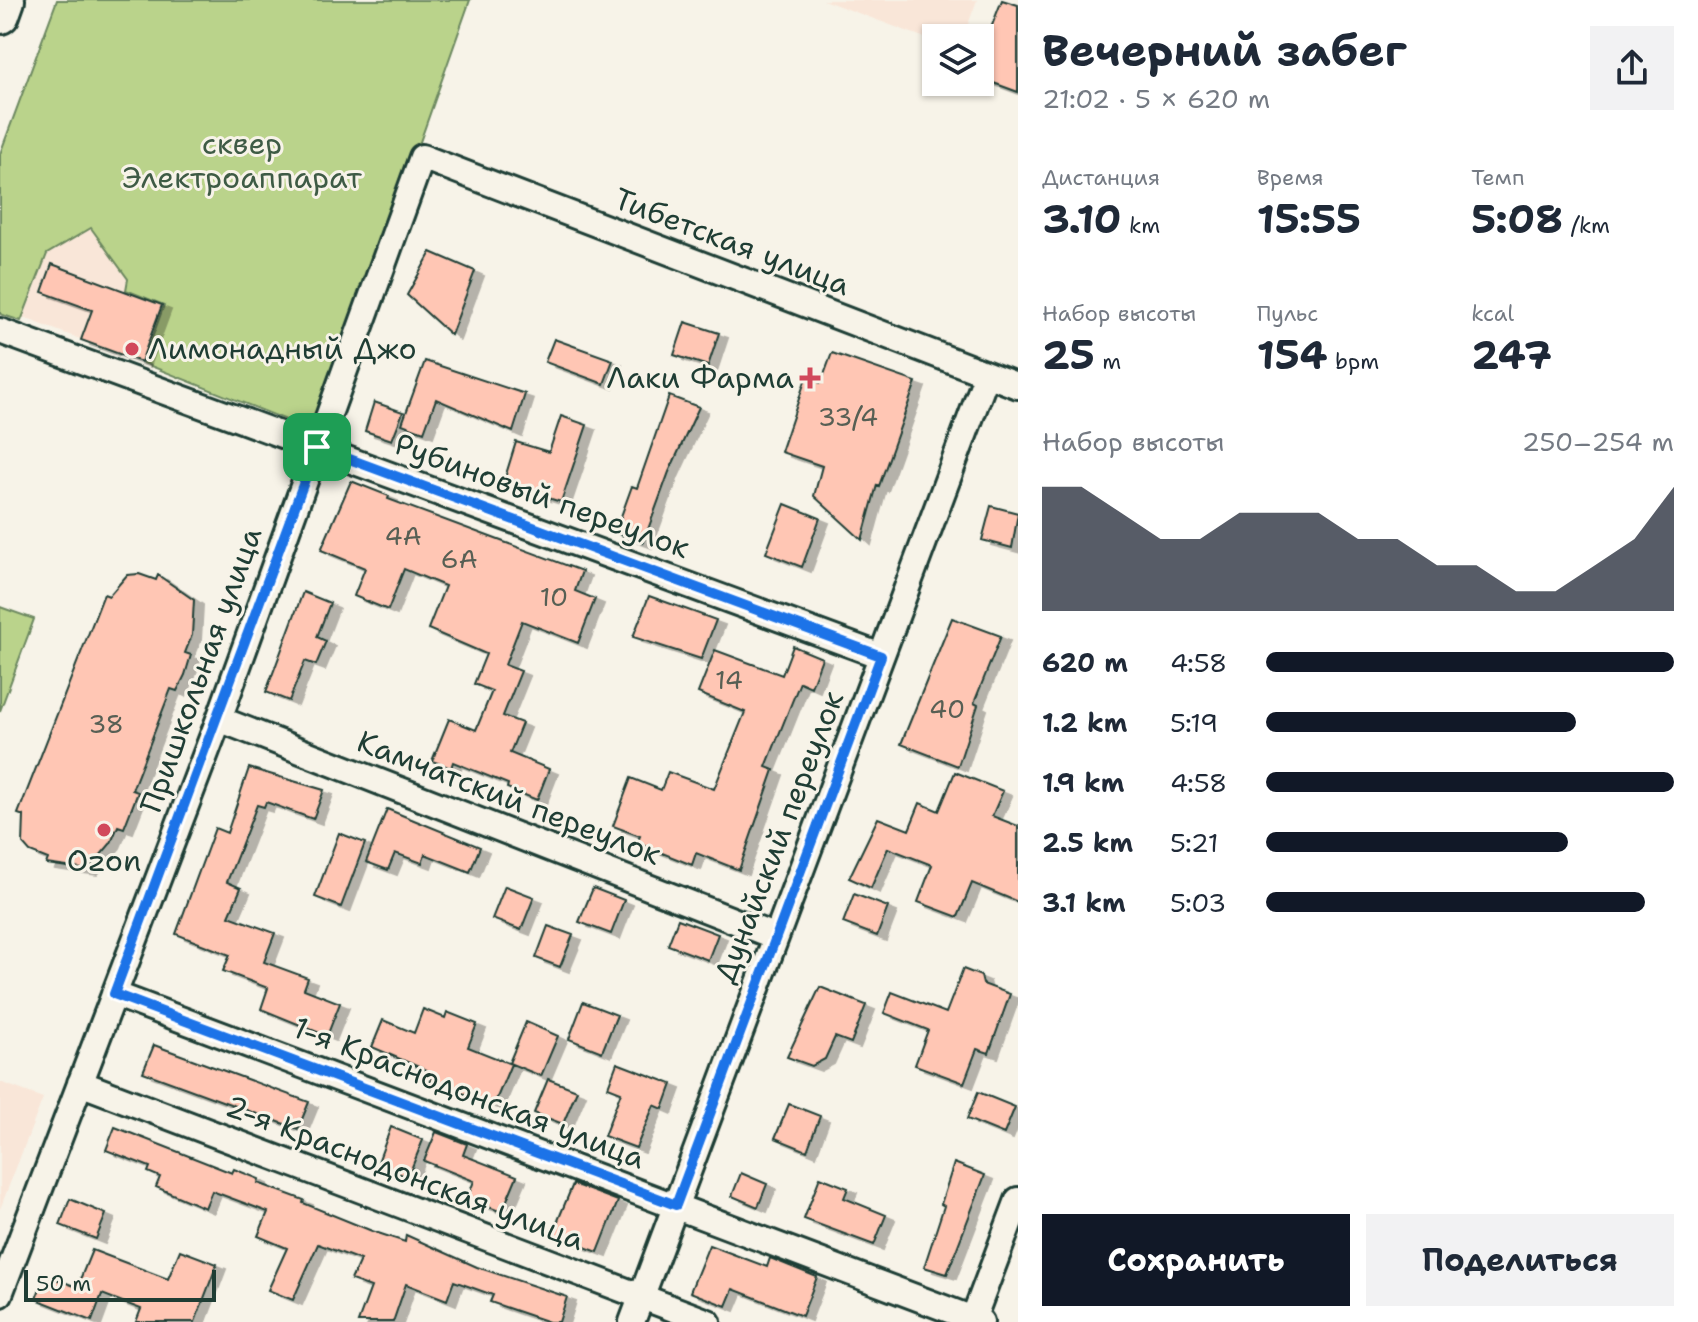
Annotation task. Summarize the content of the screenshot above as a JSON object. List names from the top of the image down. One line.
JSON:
{"streets":{"street":["Тибетская улица","Рубиновый переулок","Пришкольная улица","Камчатский переулок","Дунайский переулок","1-я Краснодонская улица","2-я Краснодонская улица"]},"crossings":[["Тибетская улица","Пришкольная улица"],["Тибетская улица","Дунайский переулок"],["Рубиновый переулок","Пришкольная улица"],["Рубиновый переулок","Дунайский переулок"],["Пришкольная улица","Камчатский переулок"],["Пришкольная улица","1-я Краснодонская улица"],["Пришкольная улица","2-я Краснодонская улица"],["Камчатский переулок","Дунайский переулок"],["Дунайский переулок","1-я Краснодонская улица"],["Дунайский переулок","2-я Краснодонская улица"]],"parks":["cквер Электроаппарат"],"places":{"other":["Лимонадный Джо","Ozon"],"health":["Лаки Фарма"]},"house_numbers":["33/4","4А","6А","10","14","40","38"],"scale_bar":"50 m","page":{"heading":["Вечерний забег","21:02 · 5 × 620 m"],"stats":[["Дистанция","3.10 km"],["Время","15:55"],["Темп","5:08 /km"],["Набор высоты","25 m"],["Пульс","154 bpm"],["kcal","247"]],"chart":["Набор высоты","250–254 m"],"list":[{"name":"620 m","note":"4:58"},{"name":"1.2 km","note":"5:19"},{"name":"1.9 km","note":"4:58"},{"name":"2.5 km","note":"5:21"},{"name":"3.1 km","note":"5:03"}],"buttons":["Сохранить","Поделиться"],"scale":"50 m"}}
